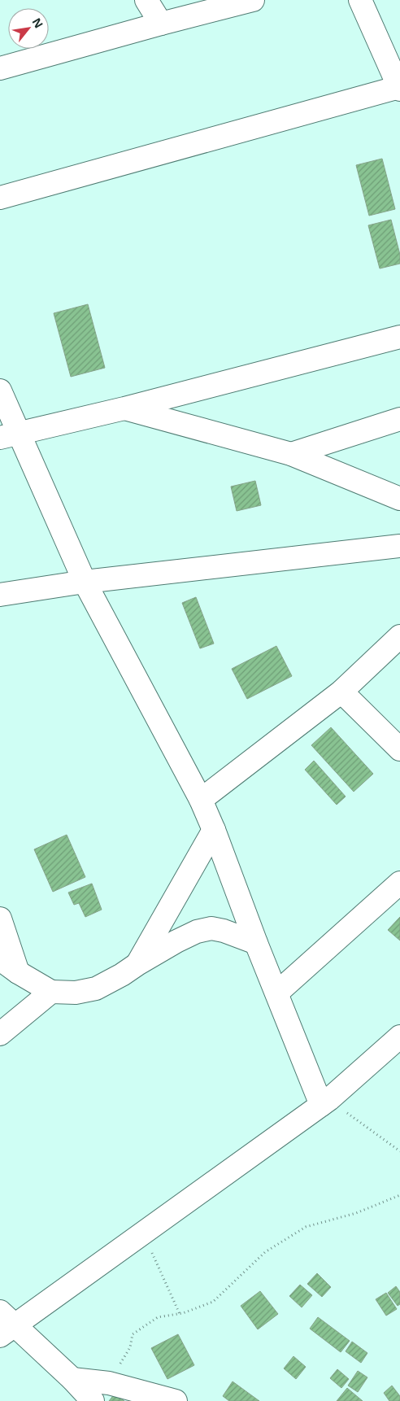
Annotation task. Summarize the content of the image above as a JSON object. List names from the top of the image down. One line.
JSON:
{"north":"top right"}
